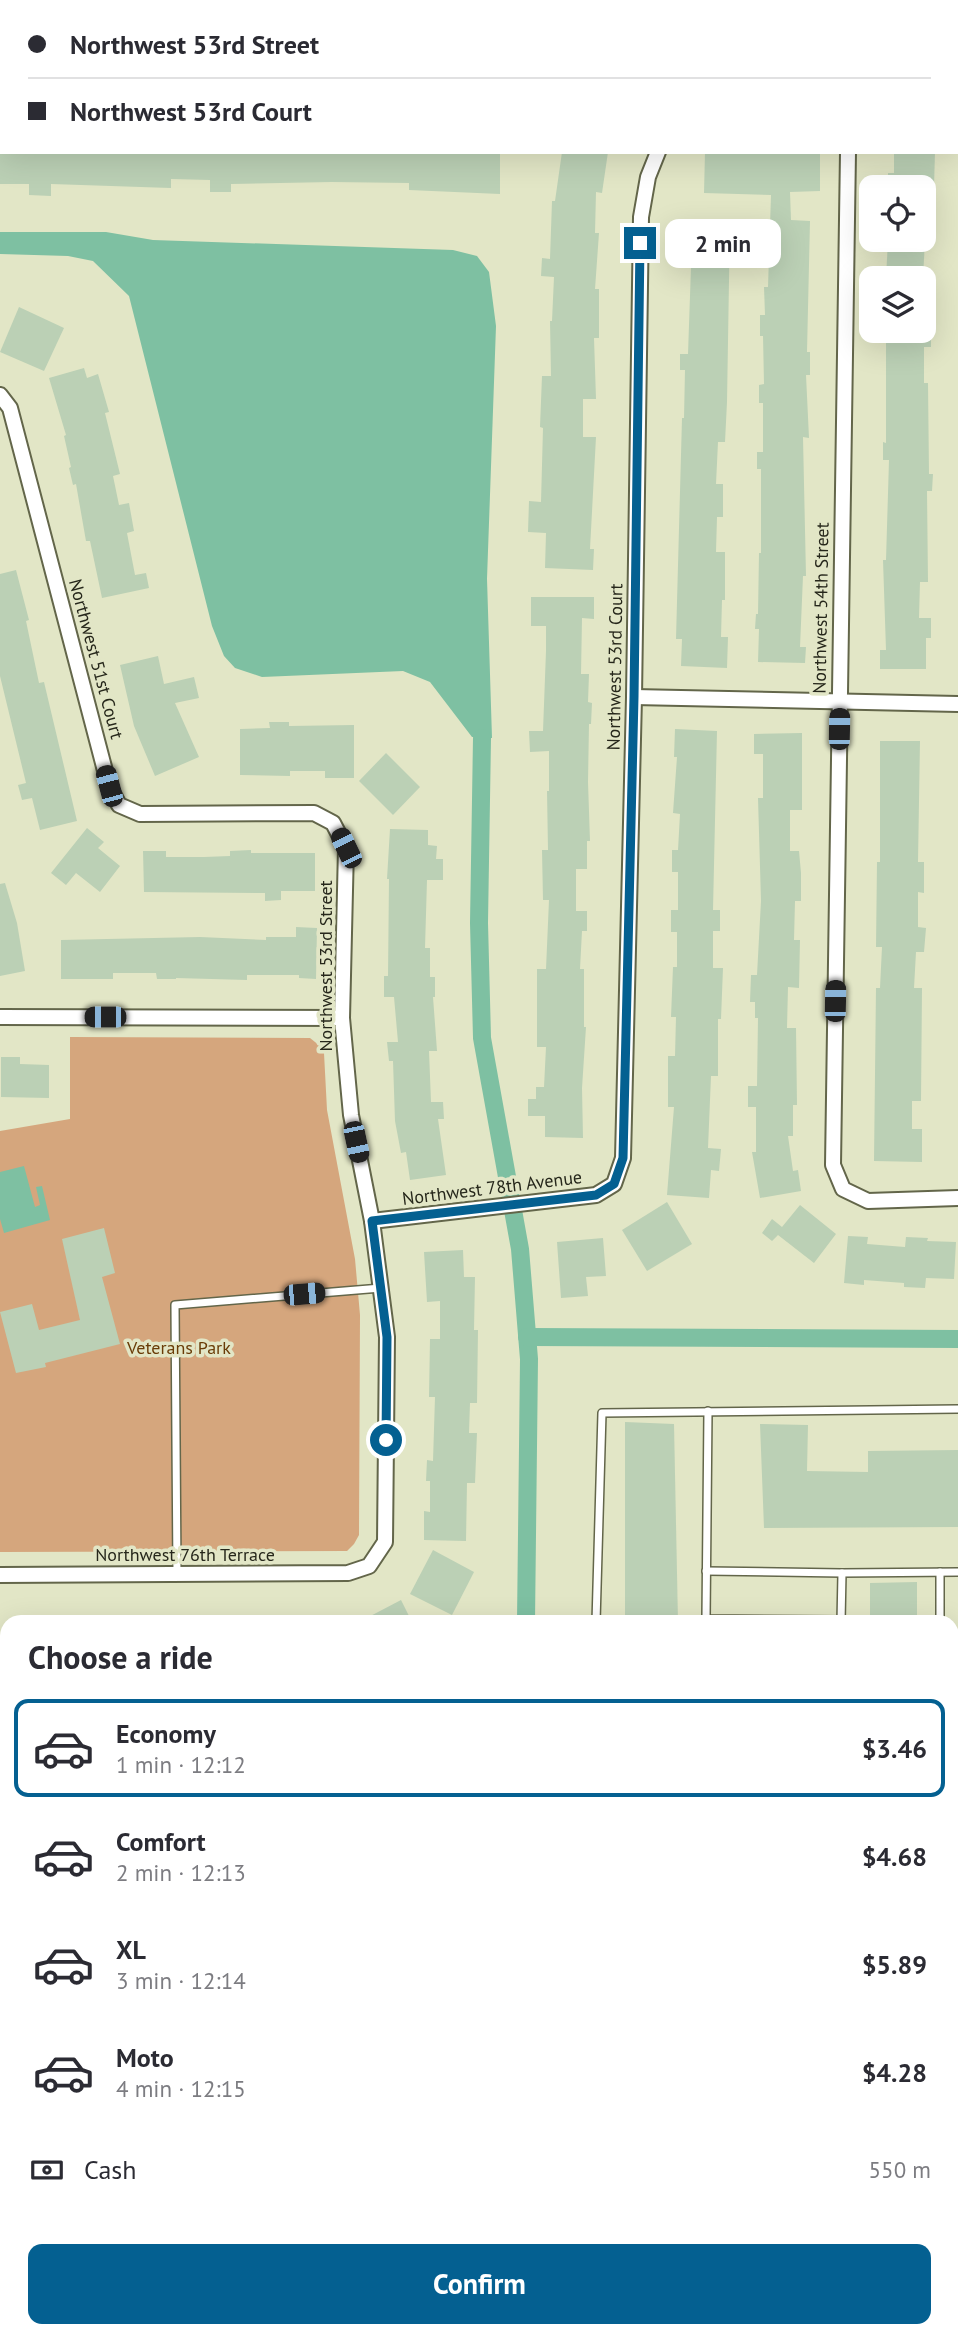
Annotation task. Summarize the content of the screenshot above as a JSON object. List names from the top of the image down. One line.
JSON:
{"streets":{"street":["Northwest 54th Street","Northwest 51st Court","Northwest 53rd Court","Northwest 53rd Street","Northwest 78th Avenue","Northwest 76th Terrace"]},"crossings":[["Northwest 51st Court","Northwest 53rd Street"],["Northwest 53rd Court","Northwest 78th Avenue"],["Northwest 53rd Street","Northwest 78th Avenue"],["Northwest 53rd Street","Northwest 76th Terrace"]],"parks":["Veterans Park"],"page":{"banner":["Northwest 53rd Street","Northwest 53rd Court"],"bubble":"2 min","heading":"Choose a ride","list":[{"name":"Economy","note":"1 min · 12:12","value":"$3.46"},{"name":"Comfort","note":"2 min · 12:13","value":"$4.68"},{"name":"XL","note":"3 min · 12:14","value":"$5.89"},{"name":"Moto","note":"4 min · 12:15","value":"$4.28"}],"pay":["Cash","550 m"],"buttons":"Confirm"}}
